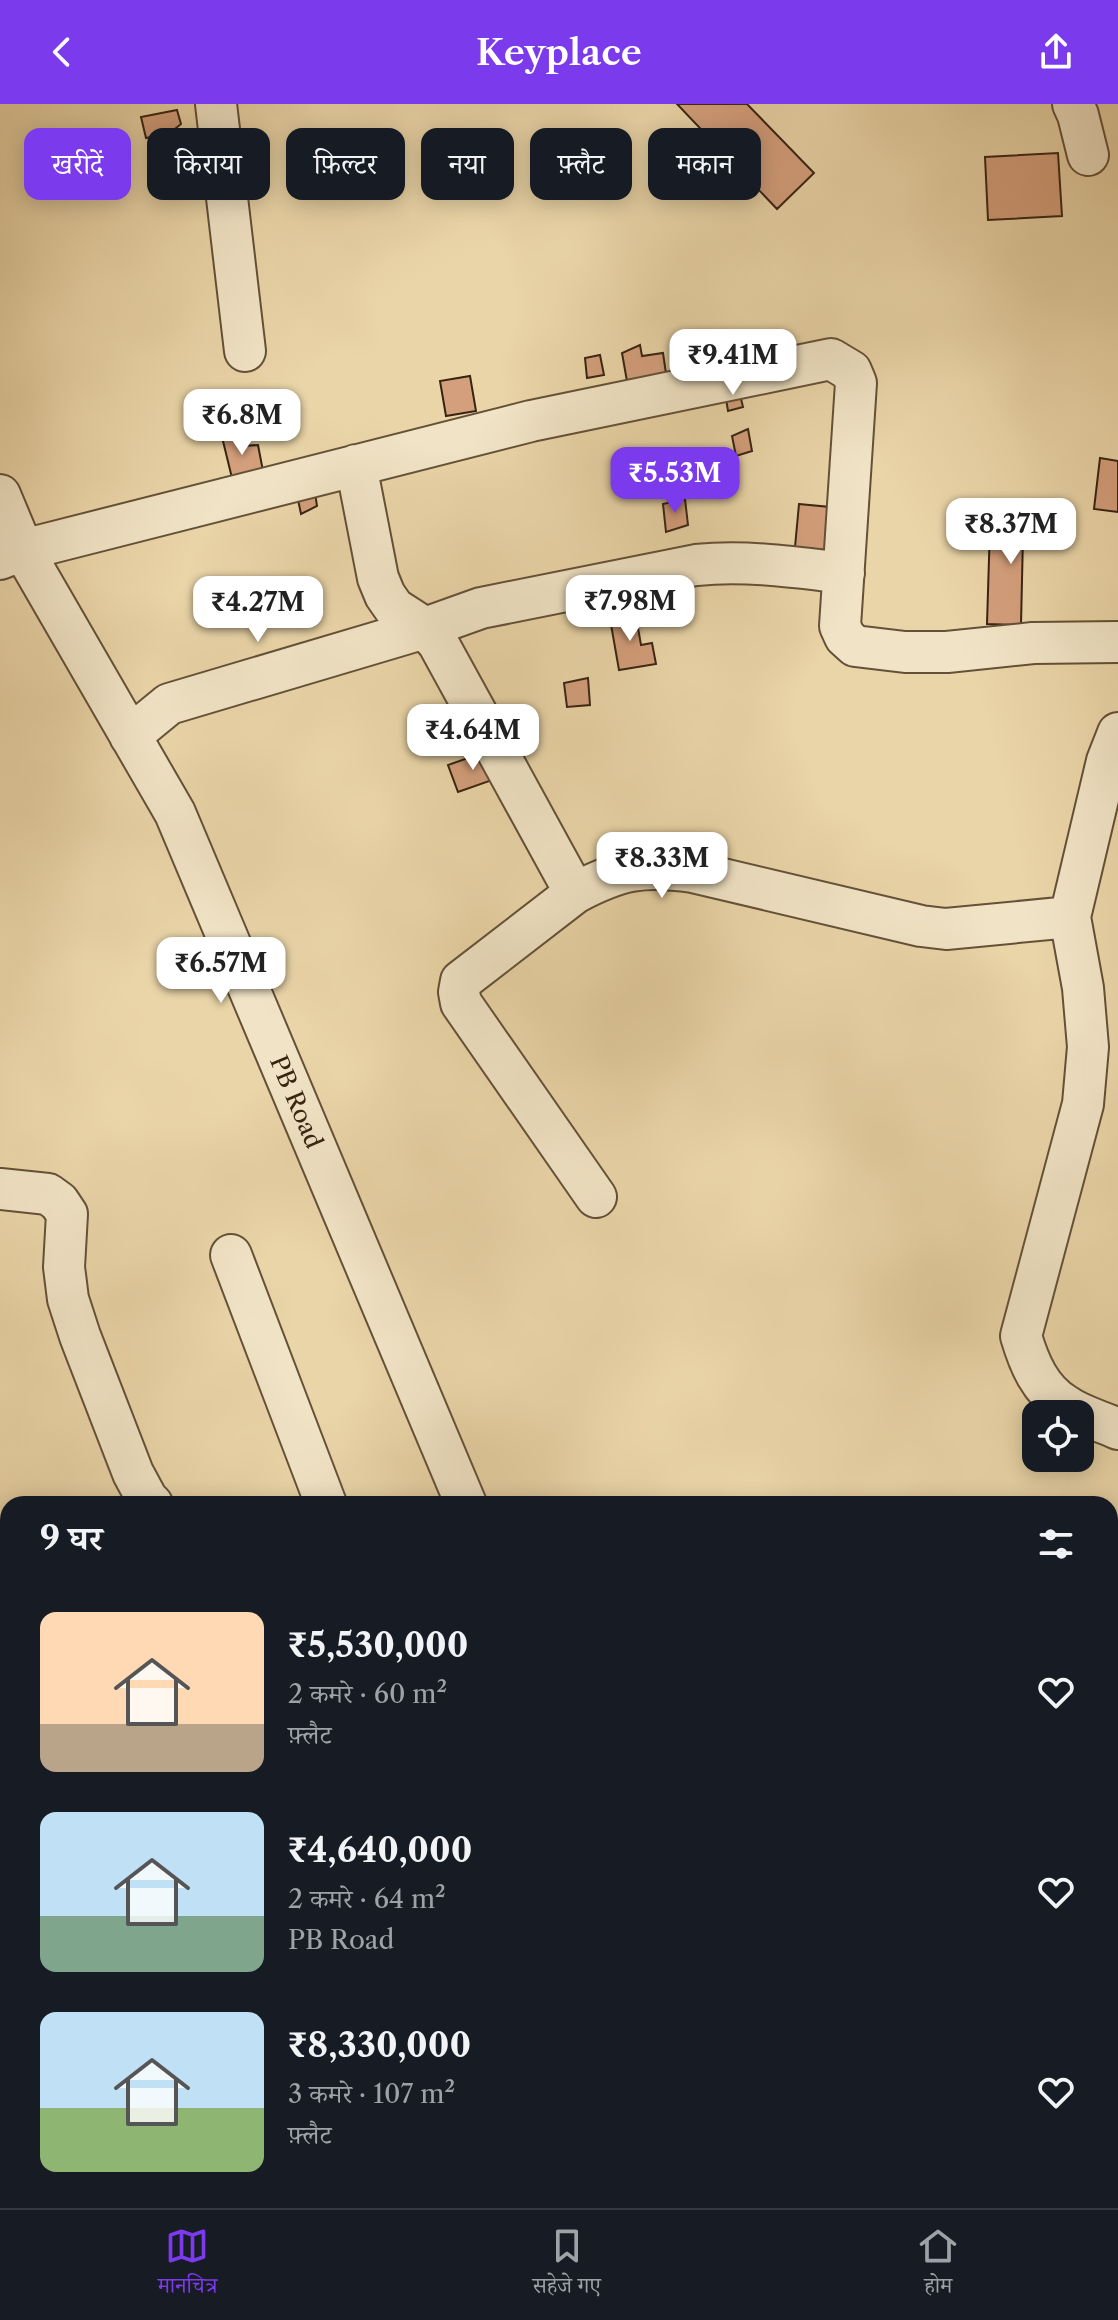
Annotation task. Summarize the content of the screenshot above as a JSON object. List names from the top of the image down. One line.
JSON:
{"streets":{"street":["PB Road"]},"page":{"header":"Keyplace","chip":["खरीदें","किराया","फ़िल्टर","नया","फ़्लैट","मकान"],"price":["₹9.41M","₹6.8M","₹5.53M","₹8.37M","₹7.98M","₹4.27M","₹4.64M","₹8.33M","₹6.57M"],"heading":"9 घर","list":[{"name":"₹5,530,000","note":"2 कमरे · 60 m² · फ़्लैट"},{"name":"₹4,640,000","note":"2 कमरे · 64 m² · PB Road"},{"name":"₹8,330,000","note":"3 कमरे · 107 m² · फ़्लैट"}],"tabs":["मानचित्र","सहेजे गए","होम"]}}
